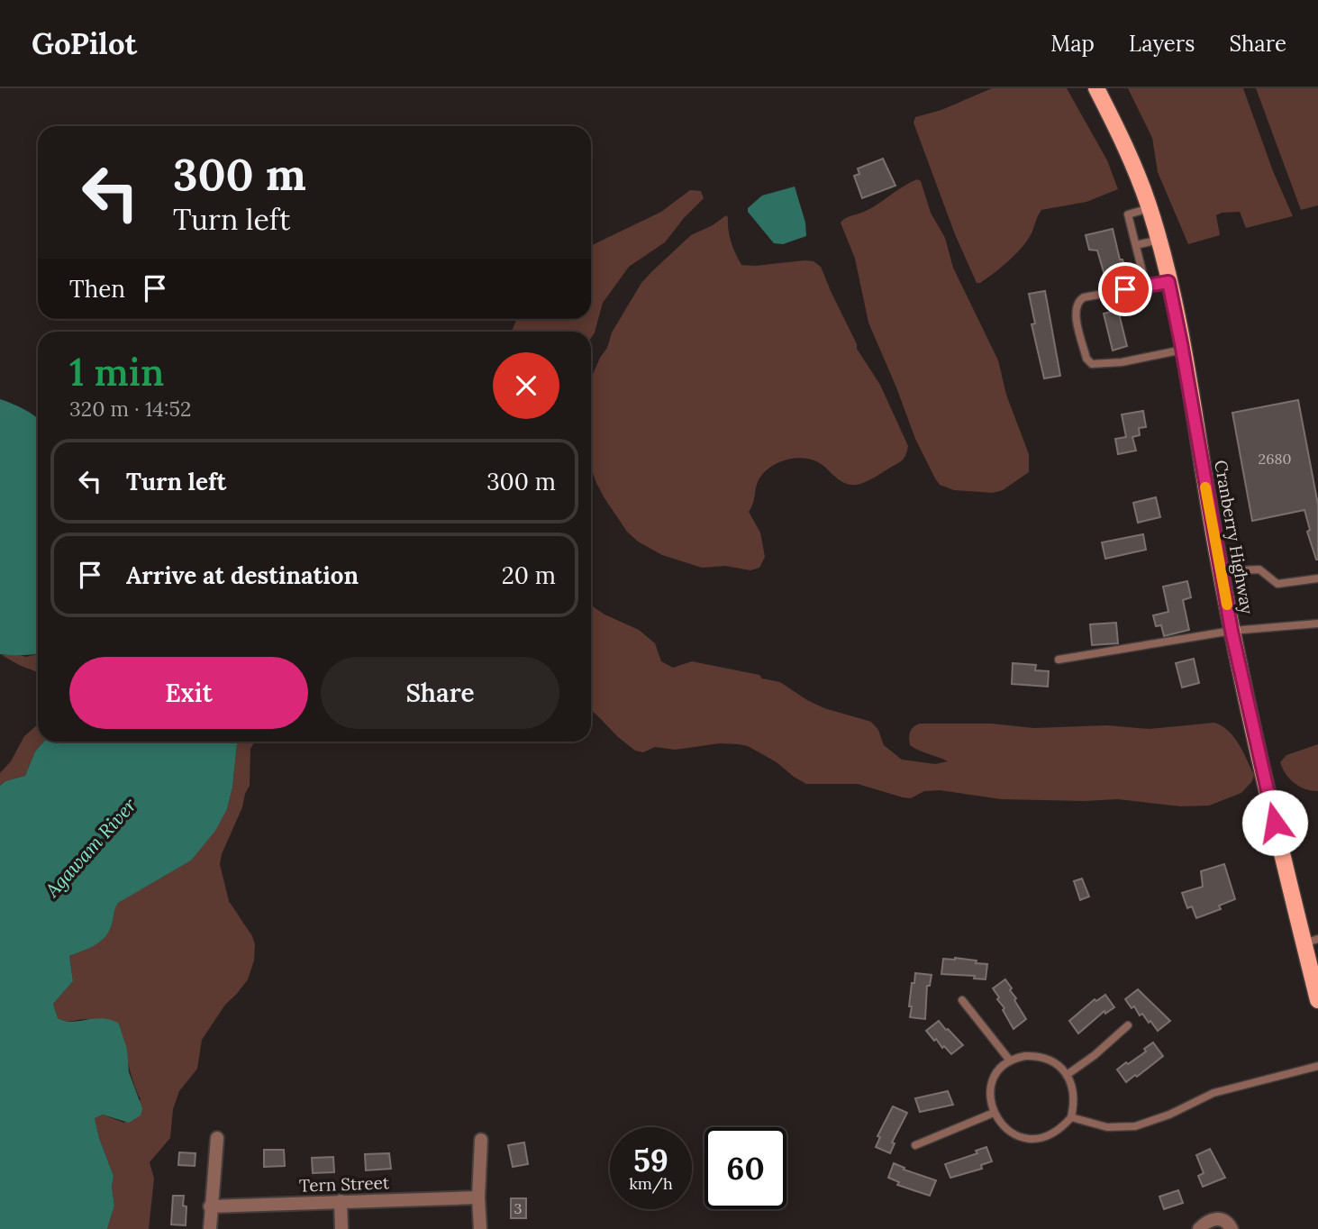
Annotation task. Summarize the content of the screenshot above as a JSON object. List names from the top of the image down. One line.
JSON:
{"streets":{"main road":["Cranberry Highway"],"street":["Tern Street"]},"water":["Agawam River"],"house_numbers":["2680","3"],"page":{"header":"GoPilot","nav":["Map","Layers","Share"],"turn":["300 m","Turn left"],"then":"Then","heading":["1 min","320 m · 14:52"],"list":[{"name":"Turn left","value":"300 m"},{"name":"Arrive at destination","value":"20 m"}],"buttons":["Exit","Share"],"speed":"59 km/h","limit":"60"}}
